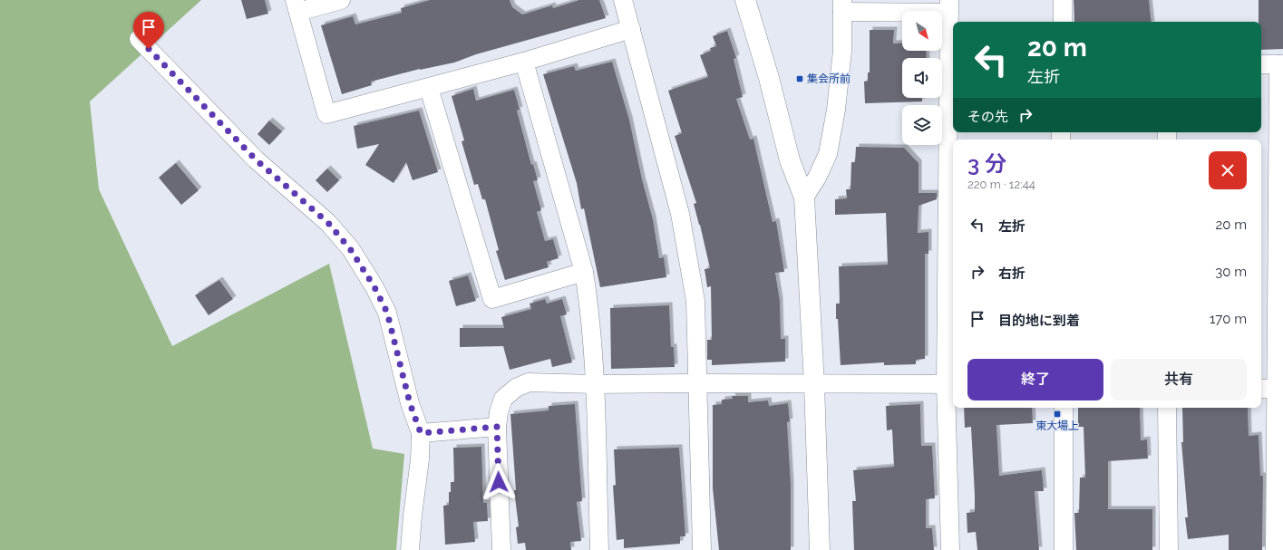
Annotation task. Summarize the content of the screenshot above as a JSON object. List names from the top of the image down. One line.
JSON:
{"places":{"transit":["集会所前","東大場上"]},"north":"bottom right","page":{"turn":["20 m","左折"],"then":"その先","heading":["3 分","220 m · 12:44"],"list":[{"name":"左折","value":"20 m"},{"name":"右折","value":"30 m"},{"name":"目的地に到着","value":"170 m"}],"buttons":["終了","共有"]}}
